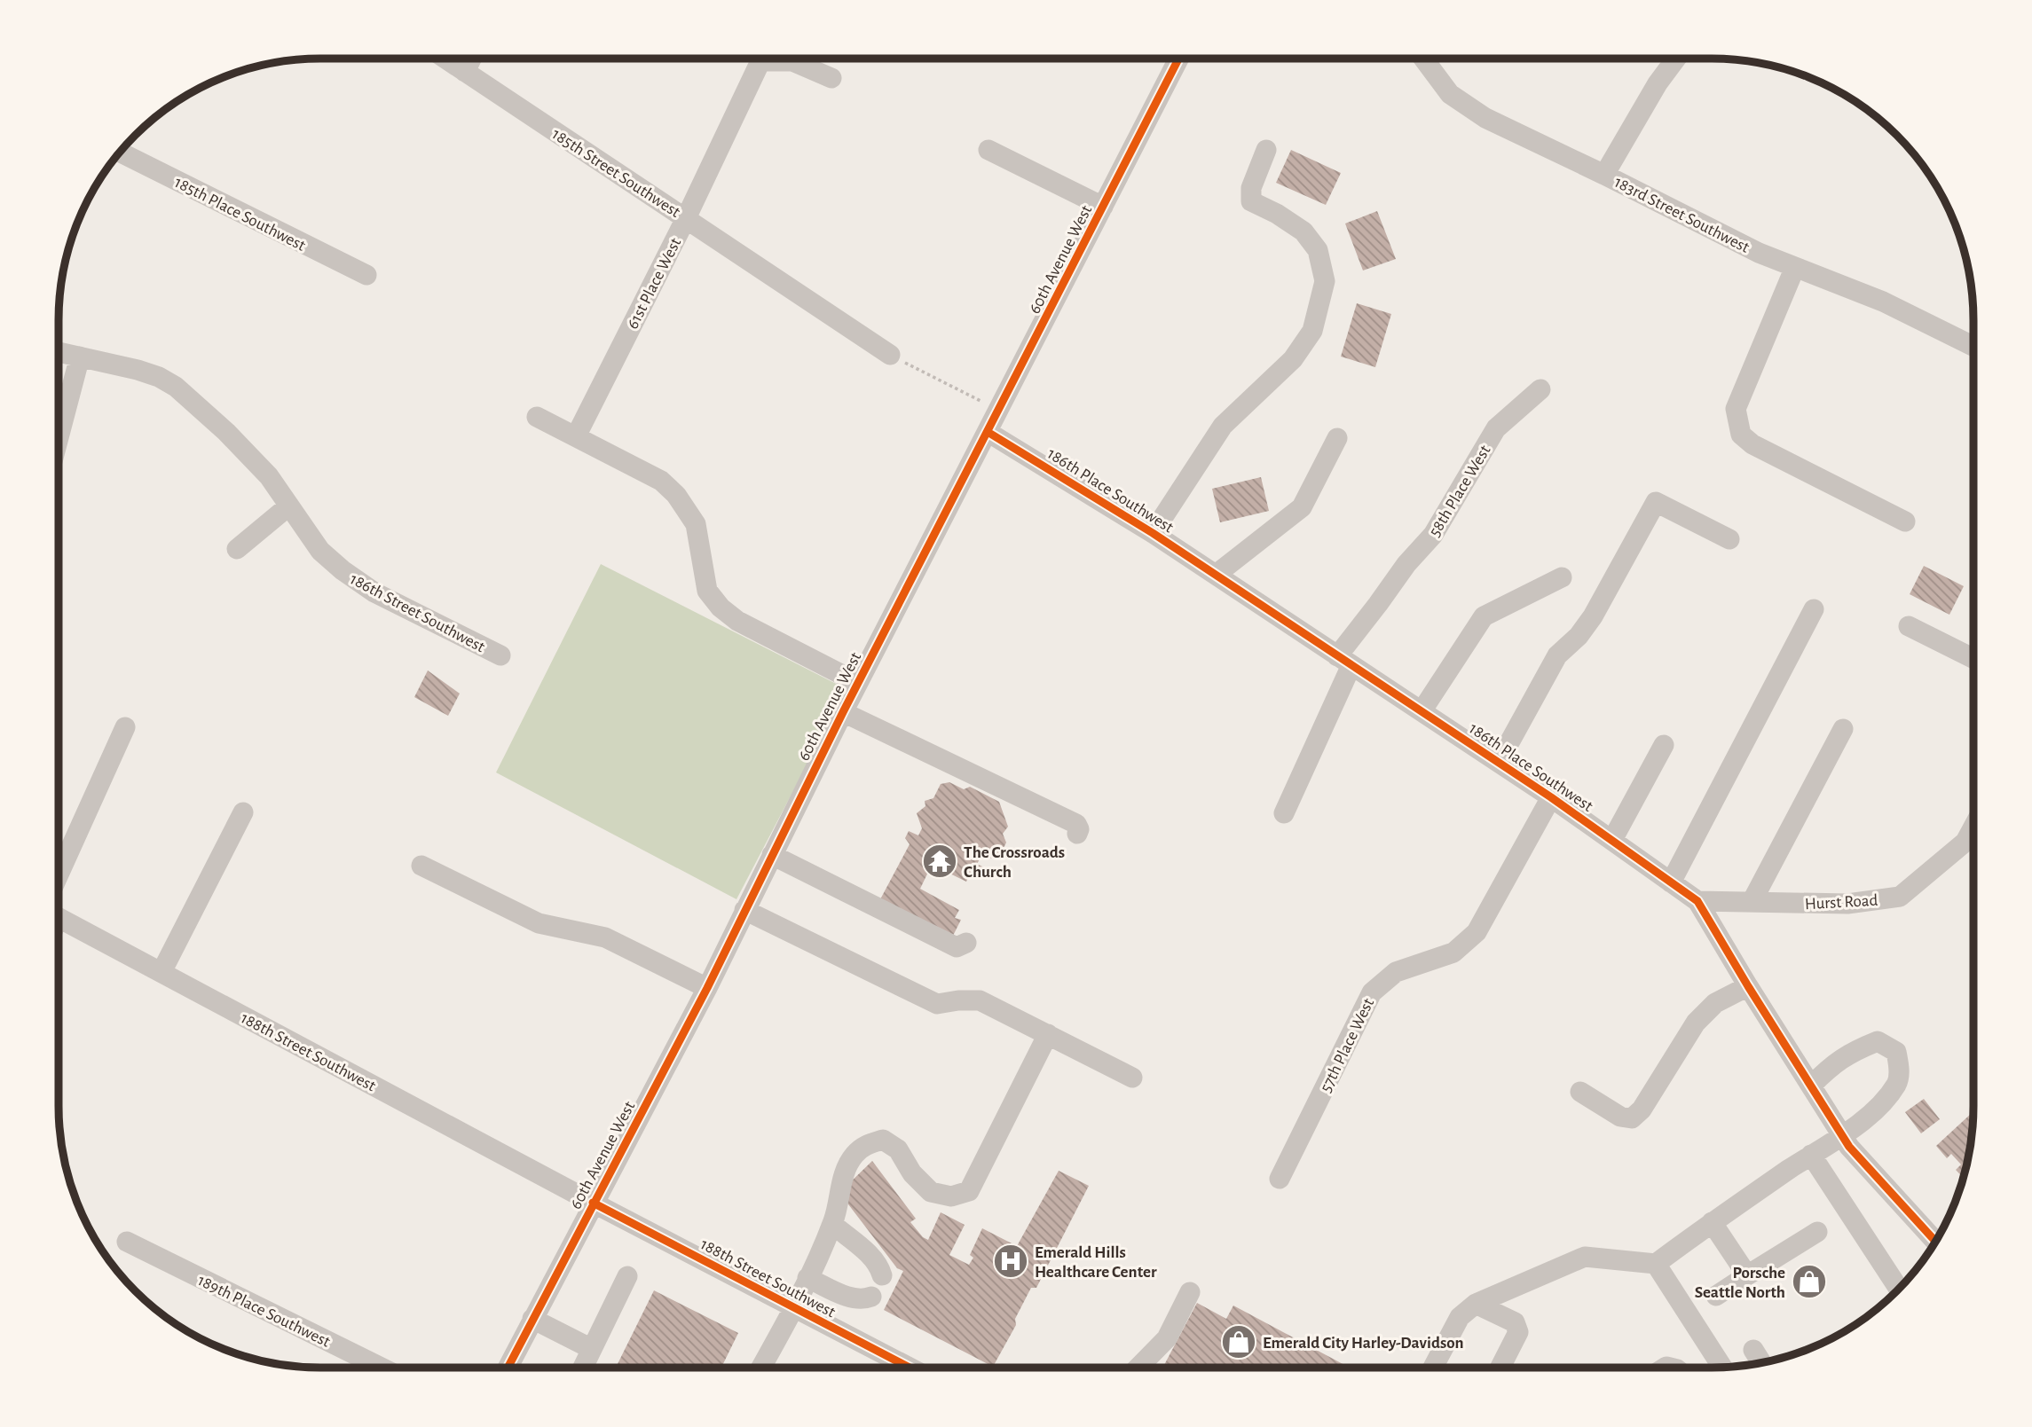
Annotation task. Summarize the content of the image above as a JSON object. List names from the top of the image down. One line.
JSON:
{"streets":{"street":["185th Street Southwest","185th Place Southwest","183rd Street Southwest","60th Avenue West","61st Place West","186th Place Southwest","58th Place West","186th Street Southwest","Hurst Road","57th Place West","188th Street Southwest","189th Place Southwest"]},"crossings":[["185th Street Southwest","61st Place West"],["60th Avenue West","186th Place Southwest"],["60th Avenue West","188th Street Southwest"],["186th Place Southwest","58th Place West"],["186th Place Southwest","Hurst Road"],["186th Place Southwest","57th Place West"]],"places":{"temple":["The Crossroads Church"],"hospital":["Emerald Hills Healthcare Center"],"shop":["Porsche Seattle North","Emerald City Harley-Davidson"]}}
